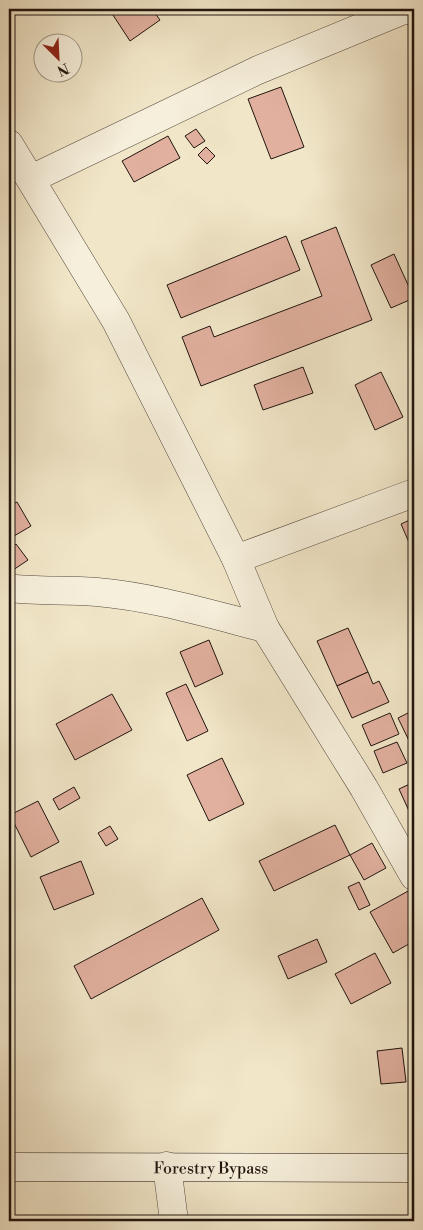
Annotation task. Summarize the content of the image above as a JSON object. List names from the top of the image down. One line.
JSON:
{"streets":{"street":["Forestry Bypass"]},"north":"bottom right"}
